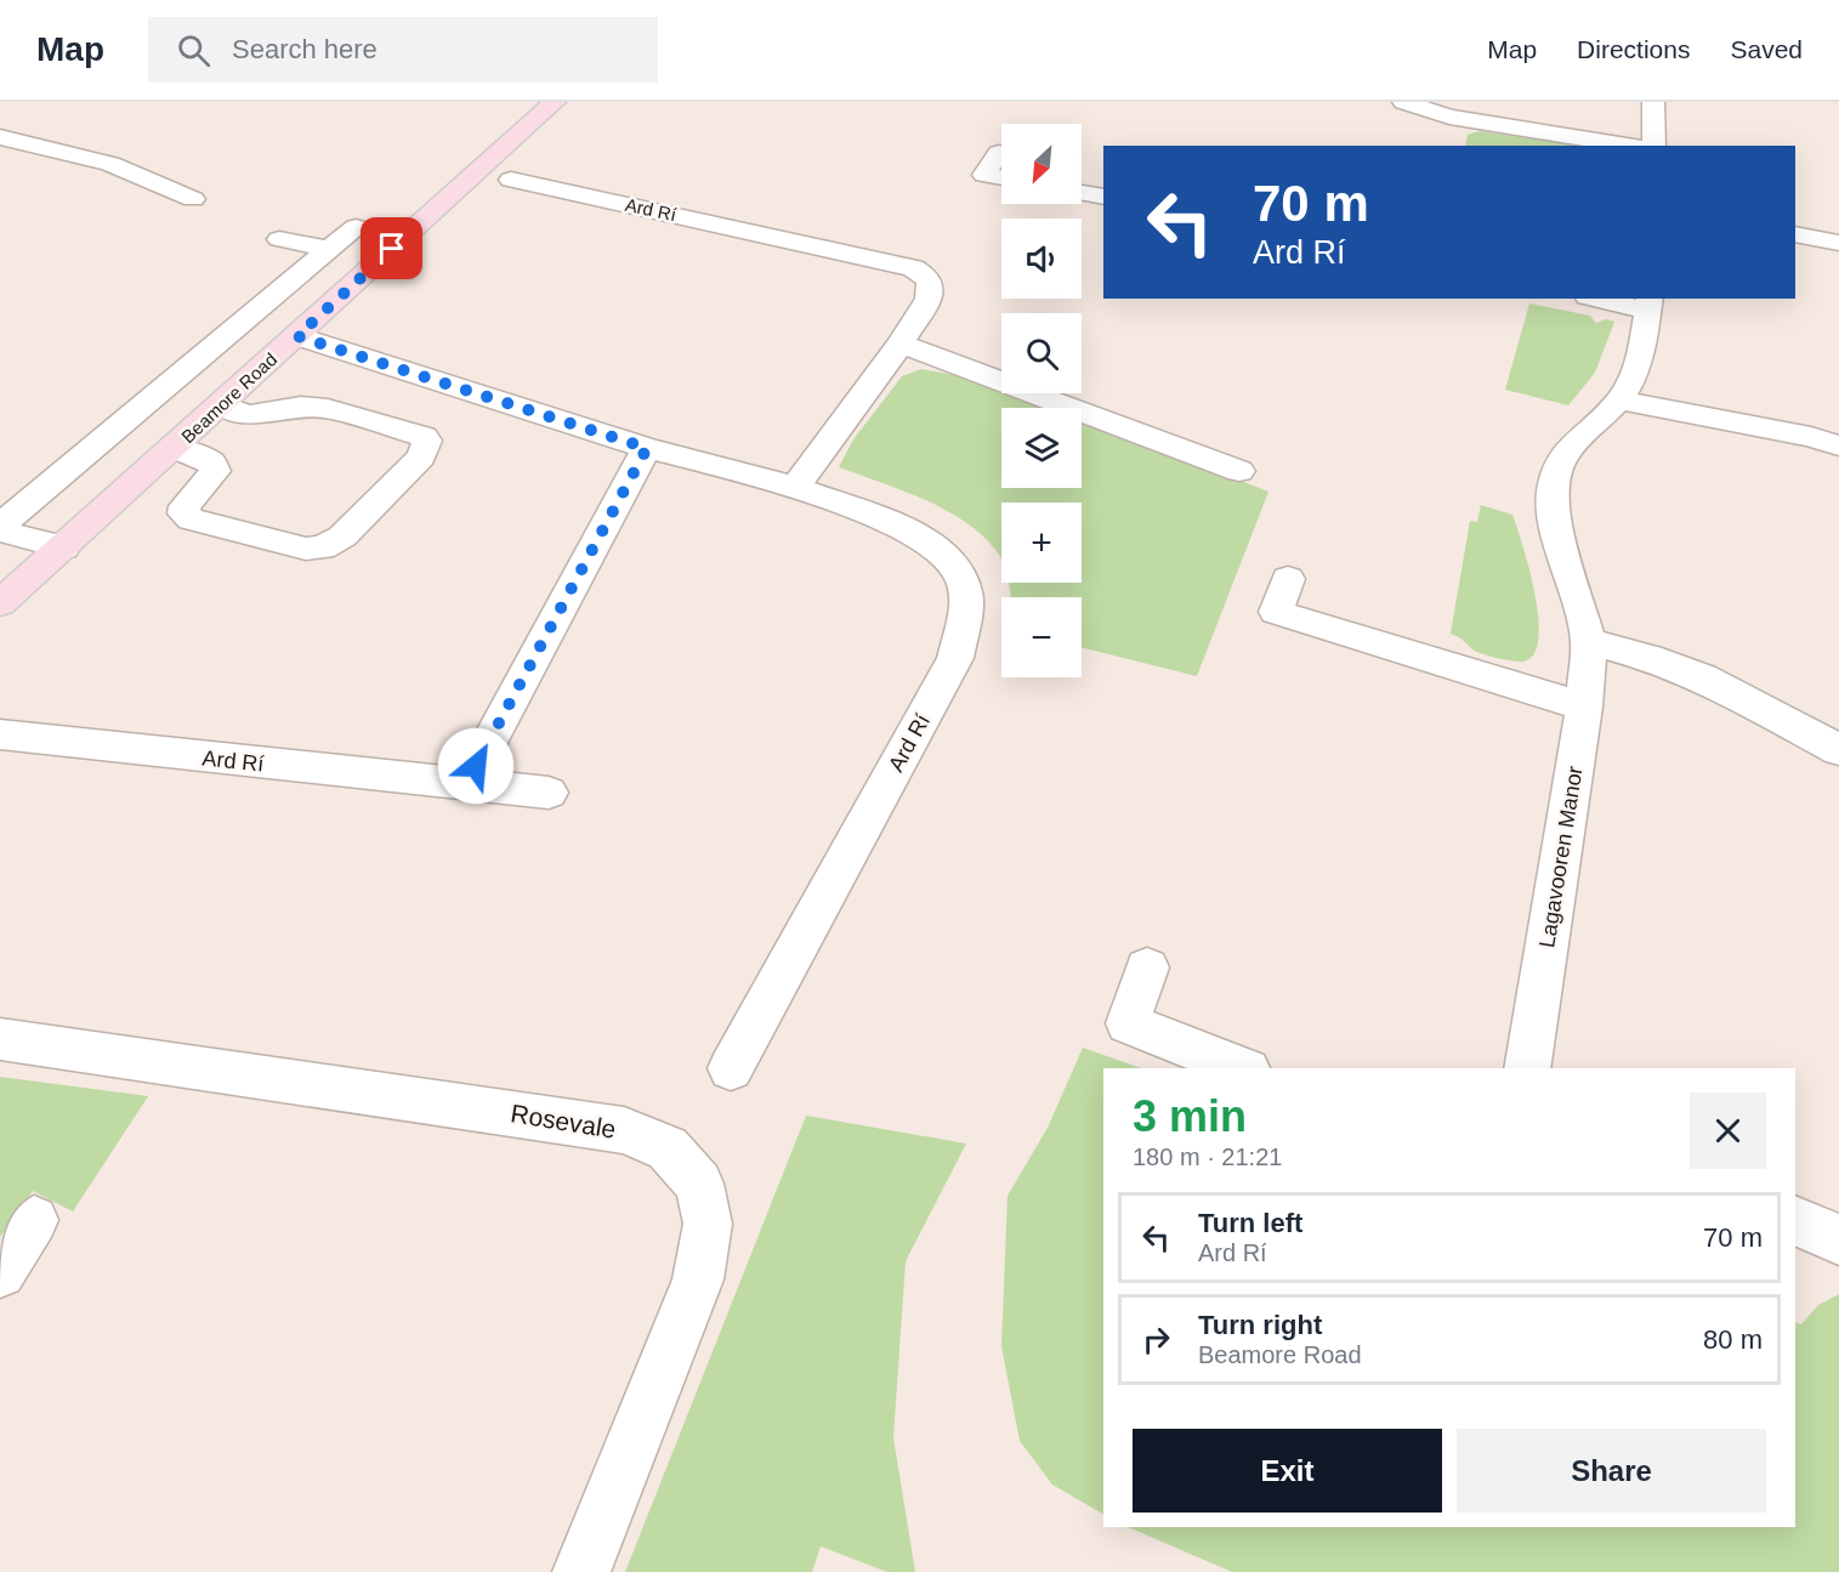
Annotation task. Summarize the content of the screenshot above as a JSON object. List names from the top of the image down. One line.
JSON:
{"streets":{"main road":["Beamore Road"],"street":["Ard Rí","Lagavooren Manor","Rosevale"]},"crossings":[["Ard Rí","Beamore Road"]],"north":"bottom left","page":{"header":"Map","search":"Search here","nav":["Map","Directions","Saved"],"map_buttons":["+","−"],"turn":["70 m","Ard Rí"],"heading":["3 min","180 m · 21:21"],"list":[{"name":"Turn left","note":"Ard Rí","value":"70 m"},{"name":"Turn right","note":"Beamore Road","value":"80 m"}],"buttons":["Exit","Share"]}}
